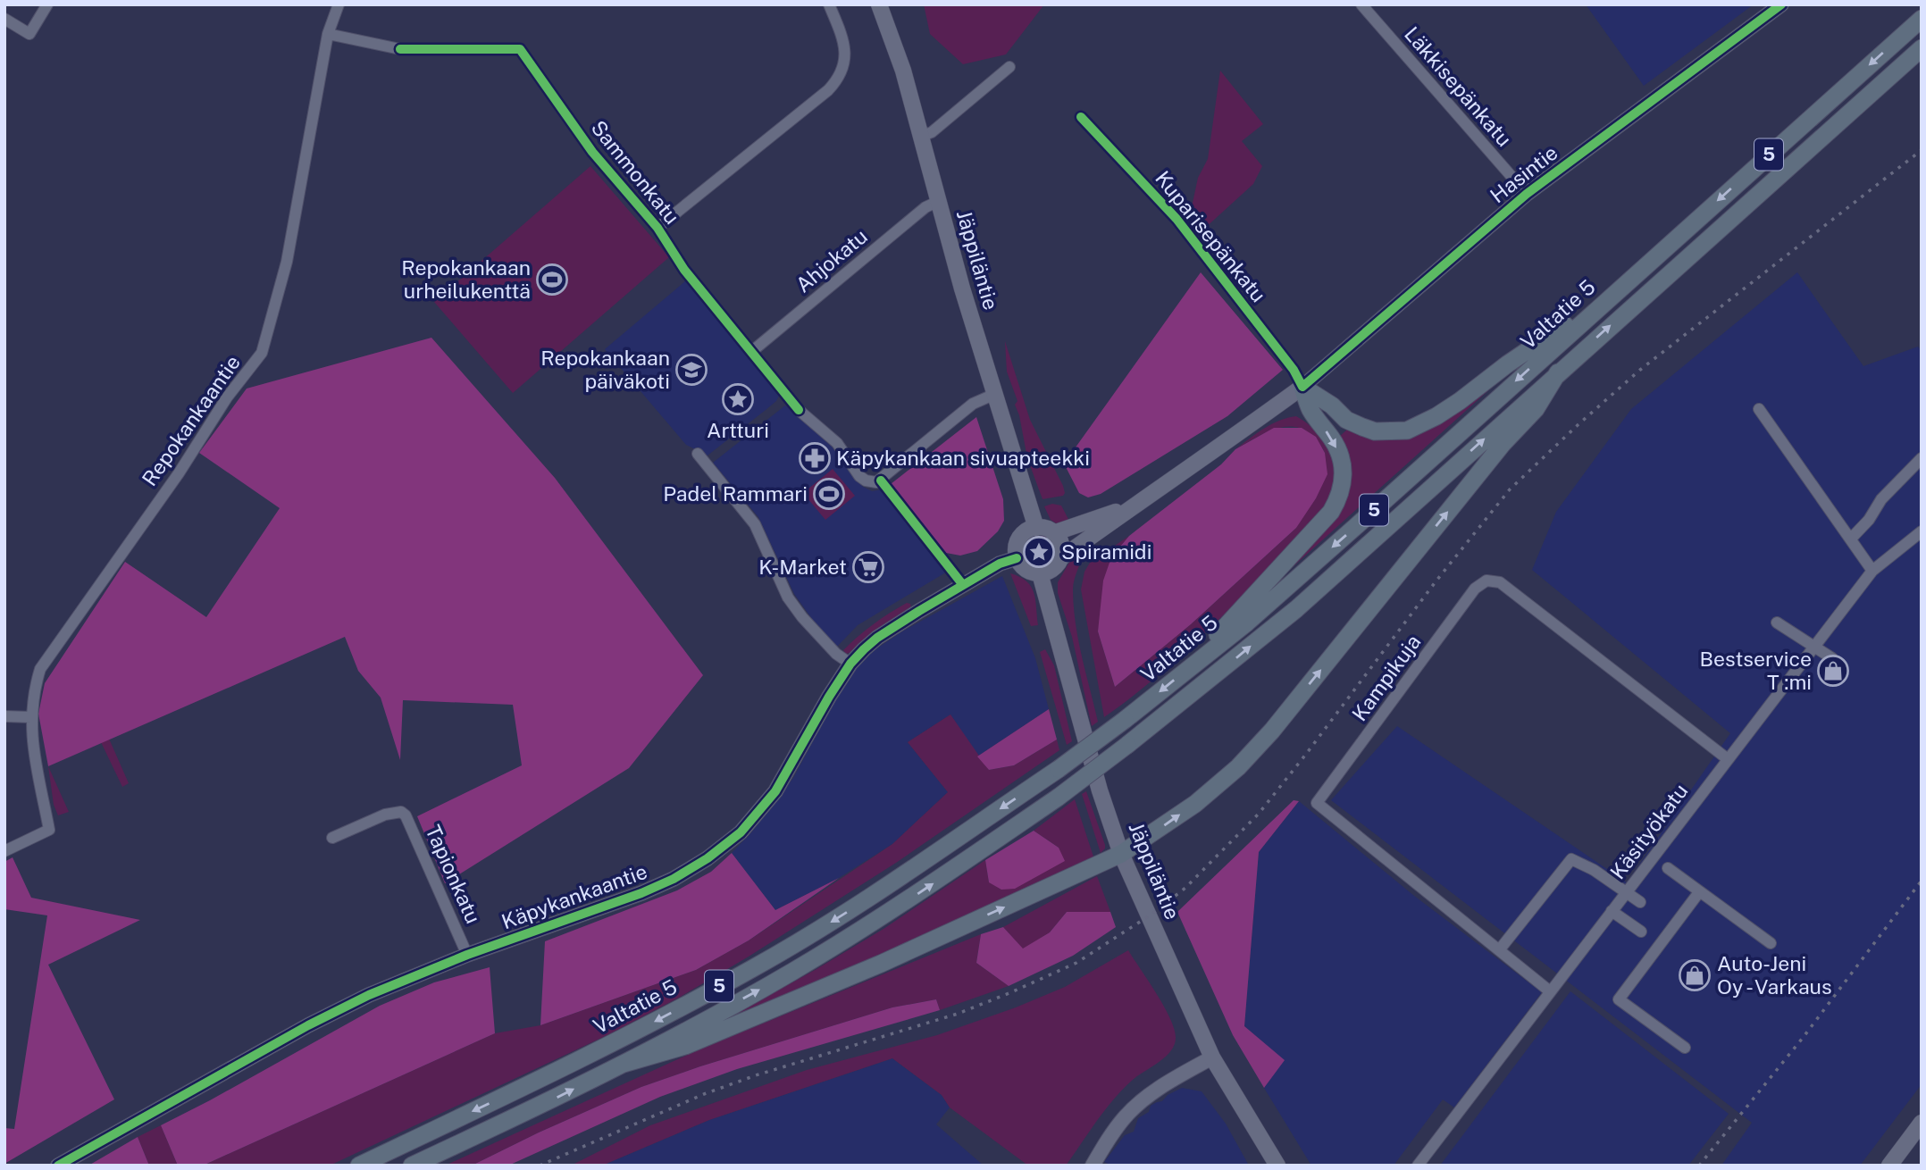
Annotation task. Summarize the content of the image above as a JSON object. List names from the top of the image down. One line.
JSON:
{"streets":{"highway":["5","Valtatie 5"],"main road":["Hasintie","Jäppiläntie"],"street":["Läkkisepänkatu","Kuparisepänkatu","Ahjokatu","Repokankaantie","Kampikuja","Käsityökatu","Tapionkatu","Käpykankaantie"],"cycle path":["Sammonkatu"]},"crossings":[["Läkkisepänkatu","Hasintie"],["Hasintie","Kuparisepänkatu"],["Hasintie","Jäppiläntie"],["Hasintie","Käpykankaantie"],["Jäppiläntie","Ahjokatu"],["Jäppiläntie","Käpykankaantie"],["Kampikuja","Käsityökatu"],["Tapionkatu","Käpykankaantie"]],"places":{"sports":["Repokankaan urheilukenttä","Padel Rammari"],"school or university":["Repokankaan päiväkoti"],"place":["Artturi","Spiramidi"],"pharmacy":["Käpykankaan sivuapteekki"],"supermarket":["K-Market"],"shop":["Bestservice T :mi","Auto-Jeni Oy - Varkaus"]}}
